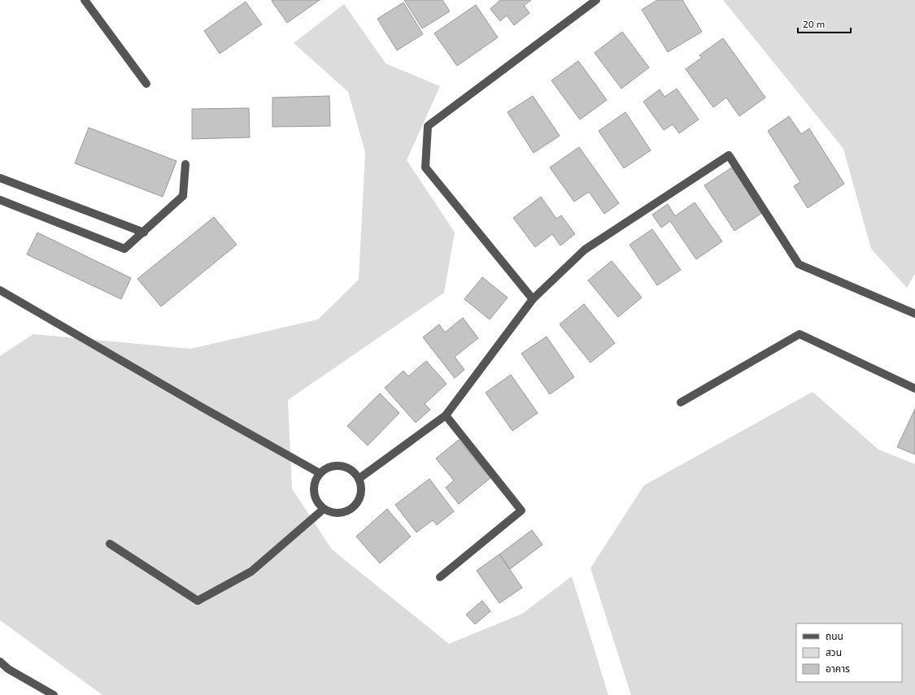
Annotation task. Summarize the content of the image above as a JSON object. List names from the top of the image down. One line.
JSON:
{"legend":["ถนน","สวน","อาคาร"],"scale_bar":"20 m"}
